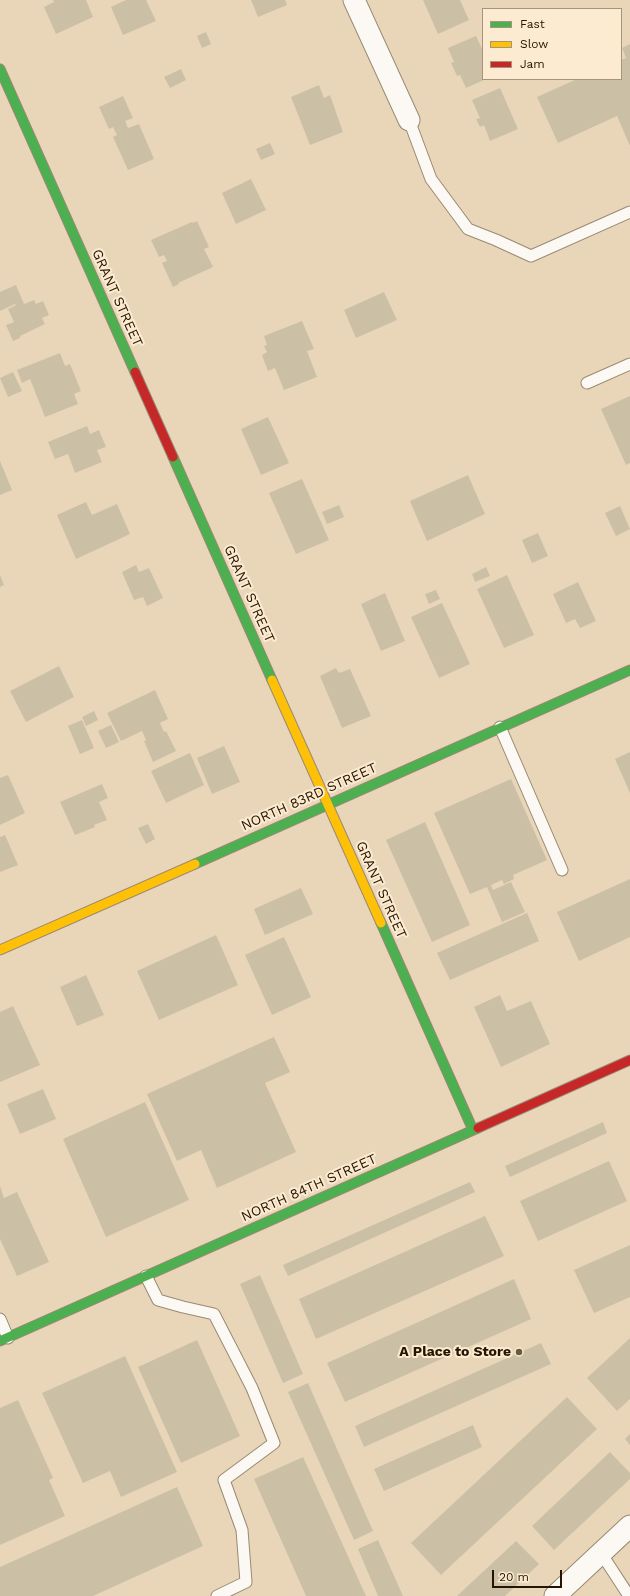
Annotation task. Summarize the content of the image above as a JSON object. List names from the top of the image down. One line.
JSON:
{"streets":{"street":["GRANT STREET","NORTH 83RD STREET","NORTH 84TH STREET"]},"crossings":[["GRANT STREET","NORTH 83RD STREET"],["GRANT STREET","NORTH 84TH STREET"]],"places":["A Place to Store"],"legend":["Fast","Slow","Jam"],"scale_bar":"20 m"}
